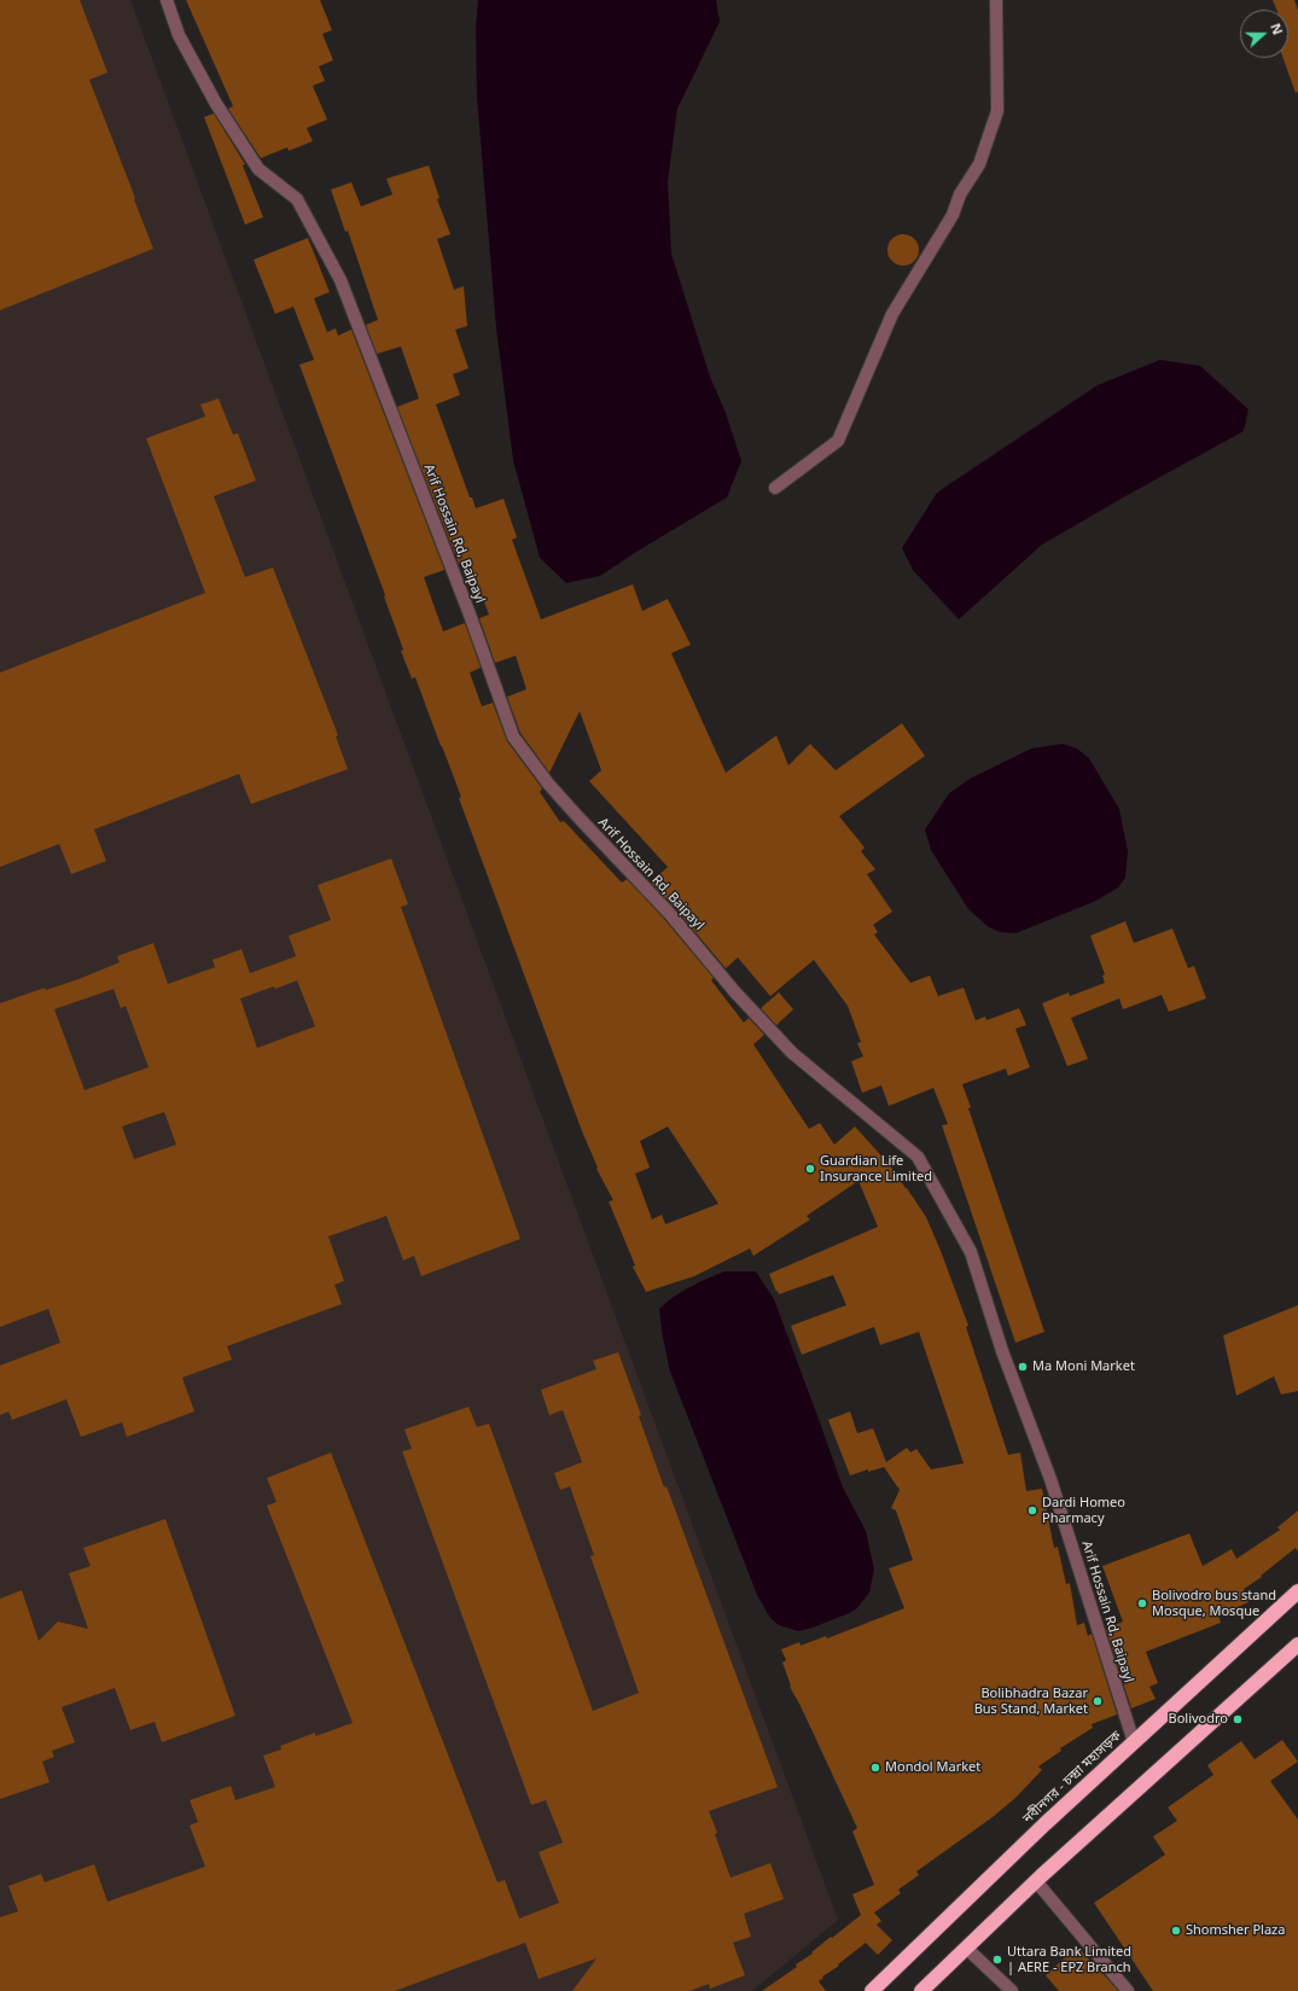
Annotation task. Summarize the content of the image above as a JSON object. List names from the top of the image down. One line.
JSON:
{"streets":{"highway":["নবীনগর - চন্দ্রা মহাসড়ক"],"street":["Arif Hossain Rd, Baipayl"]},"crossings":[["Arif Hossain Rd, Baipayl","নবীনগর - চন্দ্রা মহাসড়ক"]],"places":["Guardian Life Insurance Limited","Ma Moni Market","Dardi Homeo Pharmacy","Bolivodro bus stand Mosque, Mosque","Bolibhadra Bazar Bus Stand, Market","Bolivodro","Mondol Market","Shomsher Plaza","Uttara Bank Limited | AERE - EPZ Branch"],"north":"right"}
